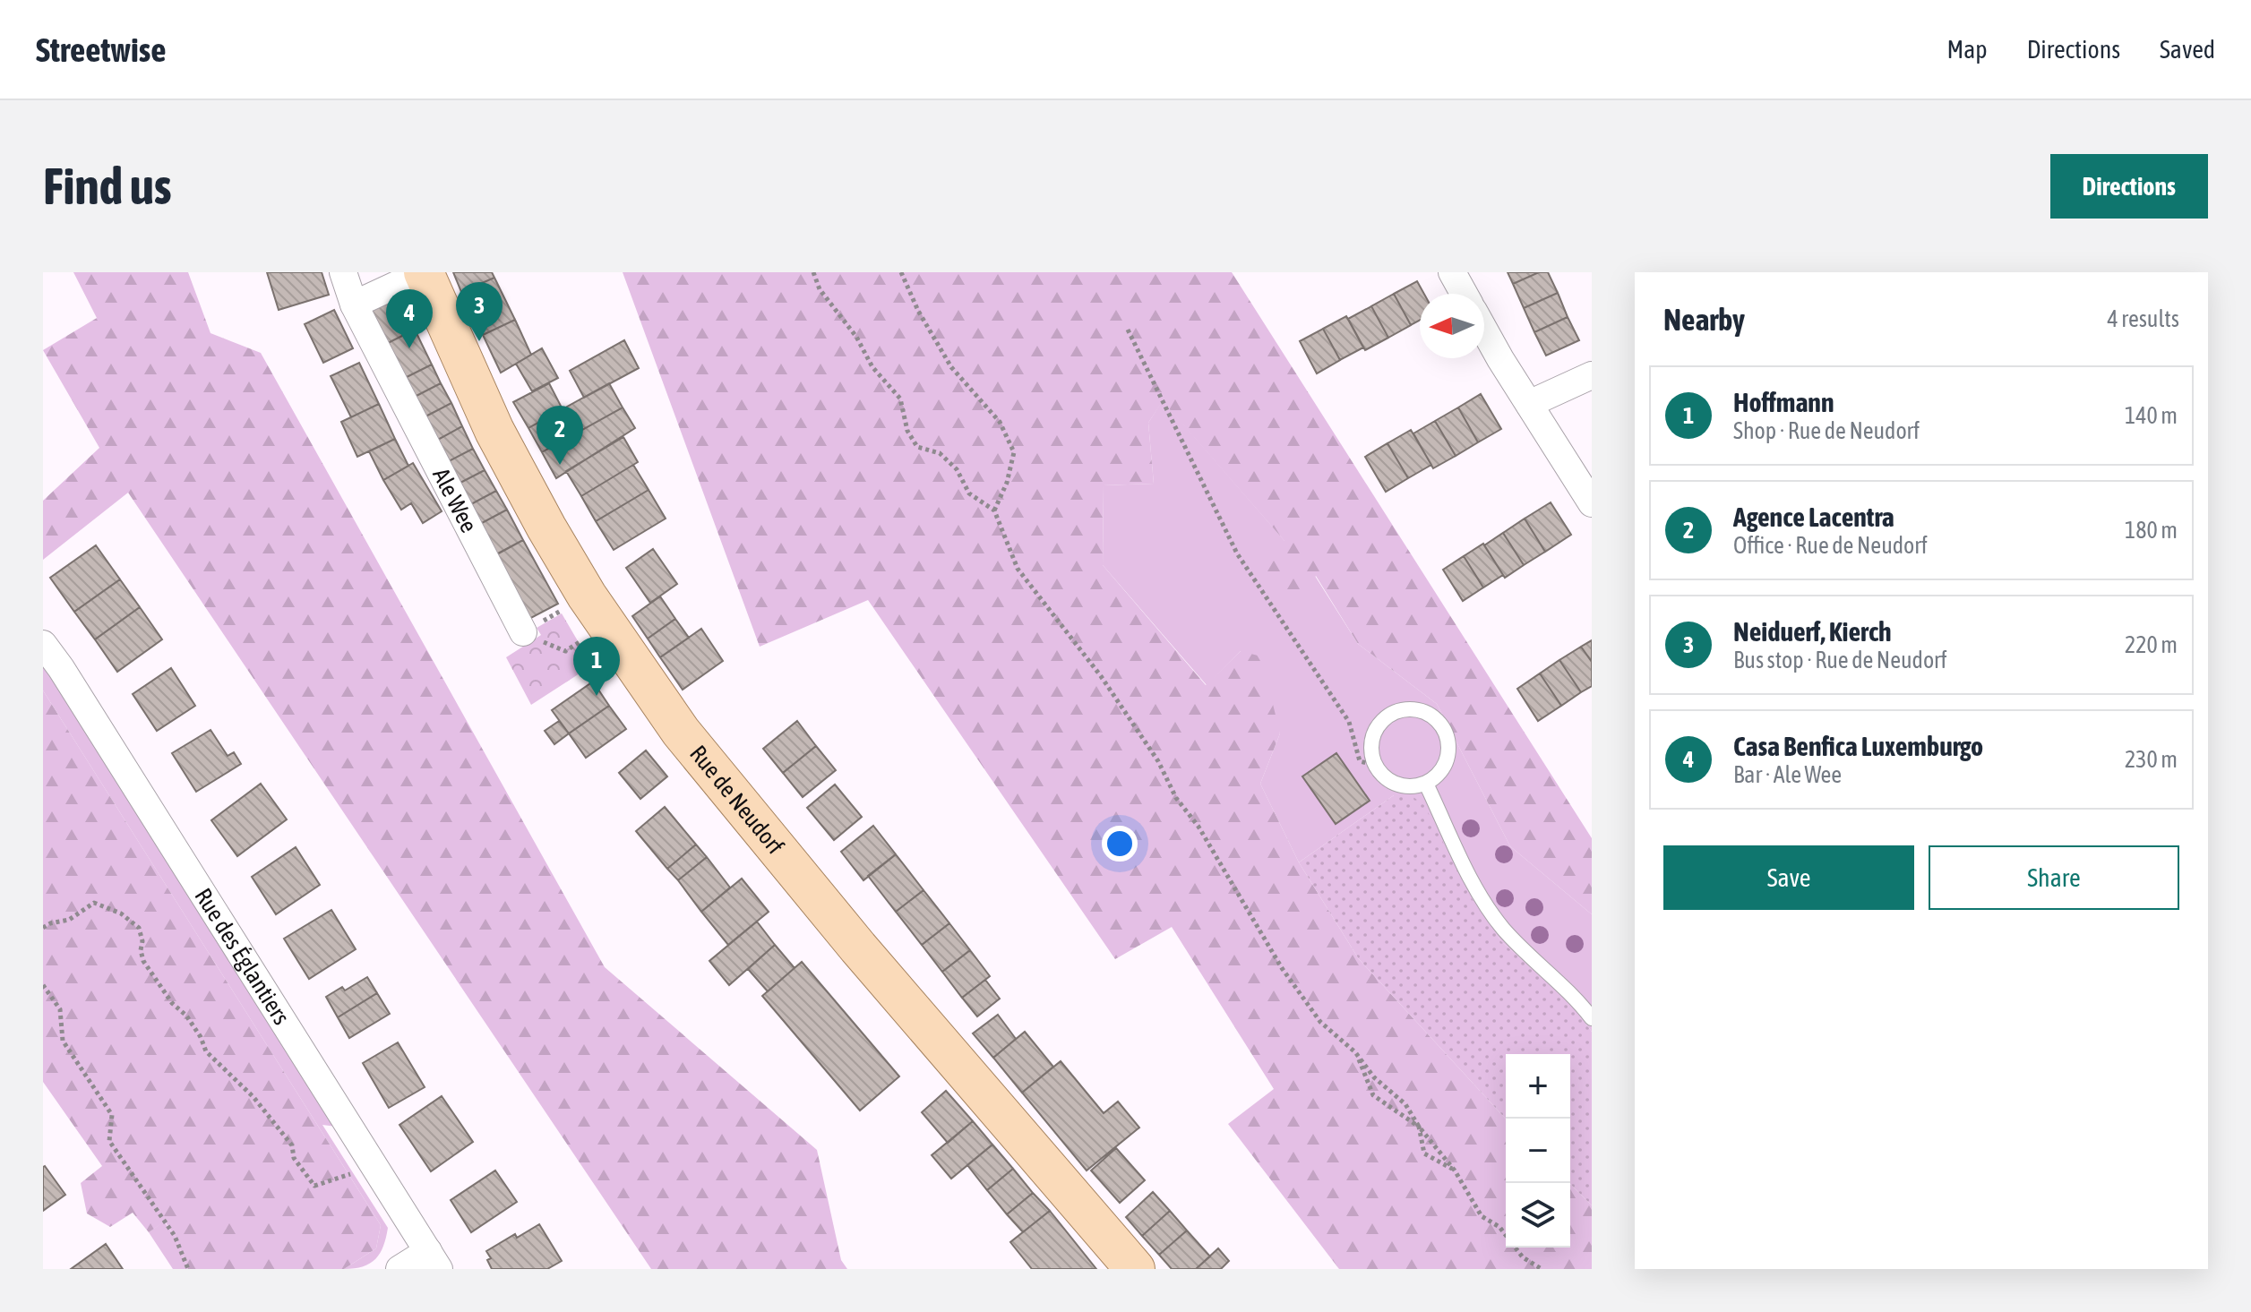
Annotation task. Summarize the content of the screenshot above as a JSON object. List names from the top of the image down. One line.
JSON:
{"streets":{"main road":["Rue de Neudorf"],"street":["Ale Wee","Rue des Églantiers"]},"north":"left","page":{"header":"Streetwise","nav":["Map","Directions","Saved"],"buttons":["Directions",["Save","Share"]],"title":"Find us","heading":["Nearby","4 results"],"pins":["3","4","2","1"],"list":[{"mark":"1","name":"Hoffmann","note":"Shop · Rue de Neudorf","value":"140 m"},{"mark":"2","name":"Agence Lacentra","note":"Office · Rue de Neudorf","value":"180 m"},{"mark":"3","name":"Neiduerf, Kierch","note":"Bus stop · Rue de Neudorf","value":"220 m"},{"mark":"4","name":"Casa Benfica Luxemburgo","note":"Bar · Ale Wee","value":"230 m"}],"map_buttons":["+","−"]}}
